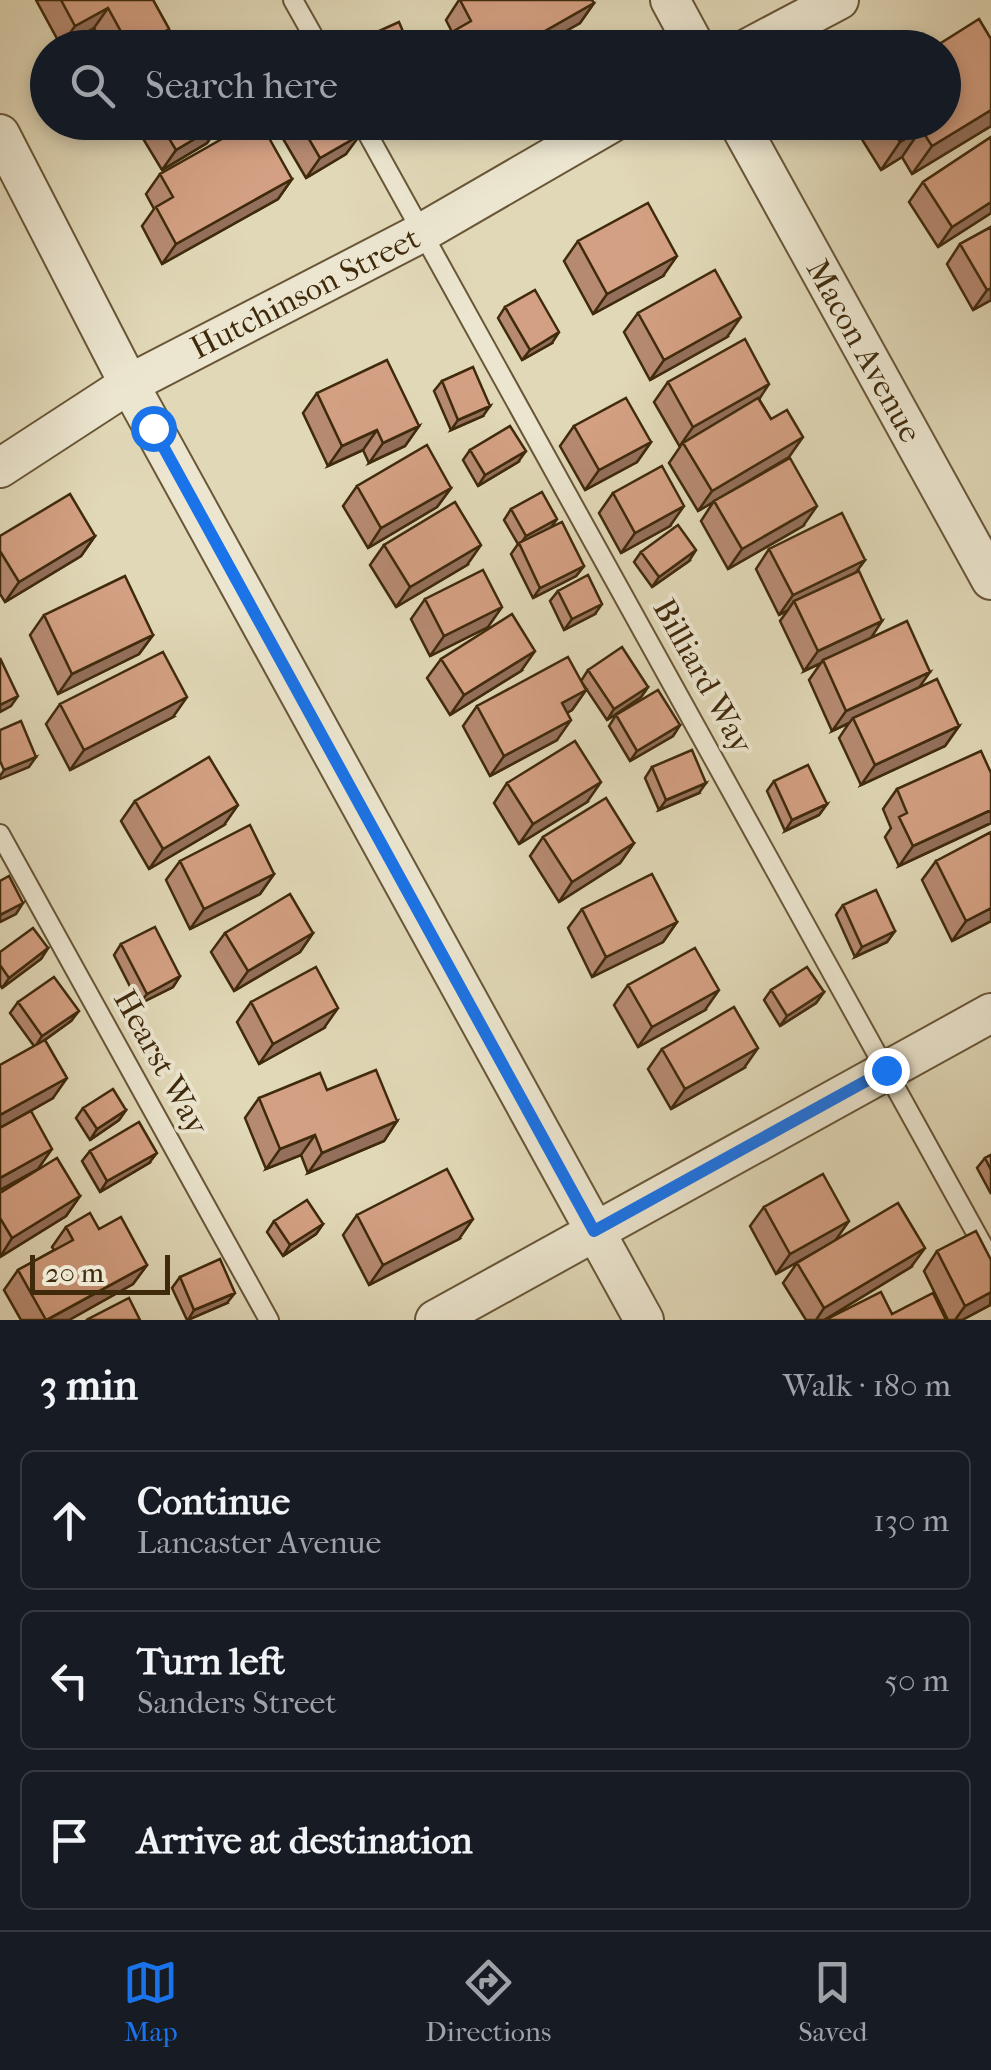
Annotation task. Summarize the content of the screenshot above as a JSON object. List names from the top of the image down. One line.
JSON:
{"streets":{"street":["Hutchinson Street","Macon Avenue"],"lane":["Billiard Way","Hearst Way"]},"crossings":[["Hutchinson Street","Billiard Way"]],"scale_bar":"20 m","page":{"search":"Search here","scale":"20 m","heading":["3 min","Walk · 180 m"],"list":[["Continue","Lancaster Avenue","130 m"],["Turn left","Sanders Street","50 m"],"Arrive at destination"],"nav":["Map","Directions","Saved"]}}
